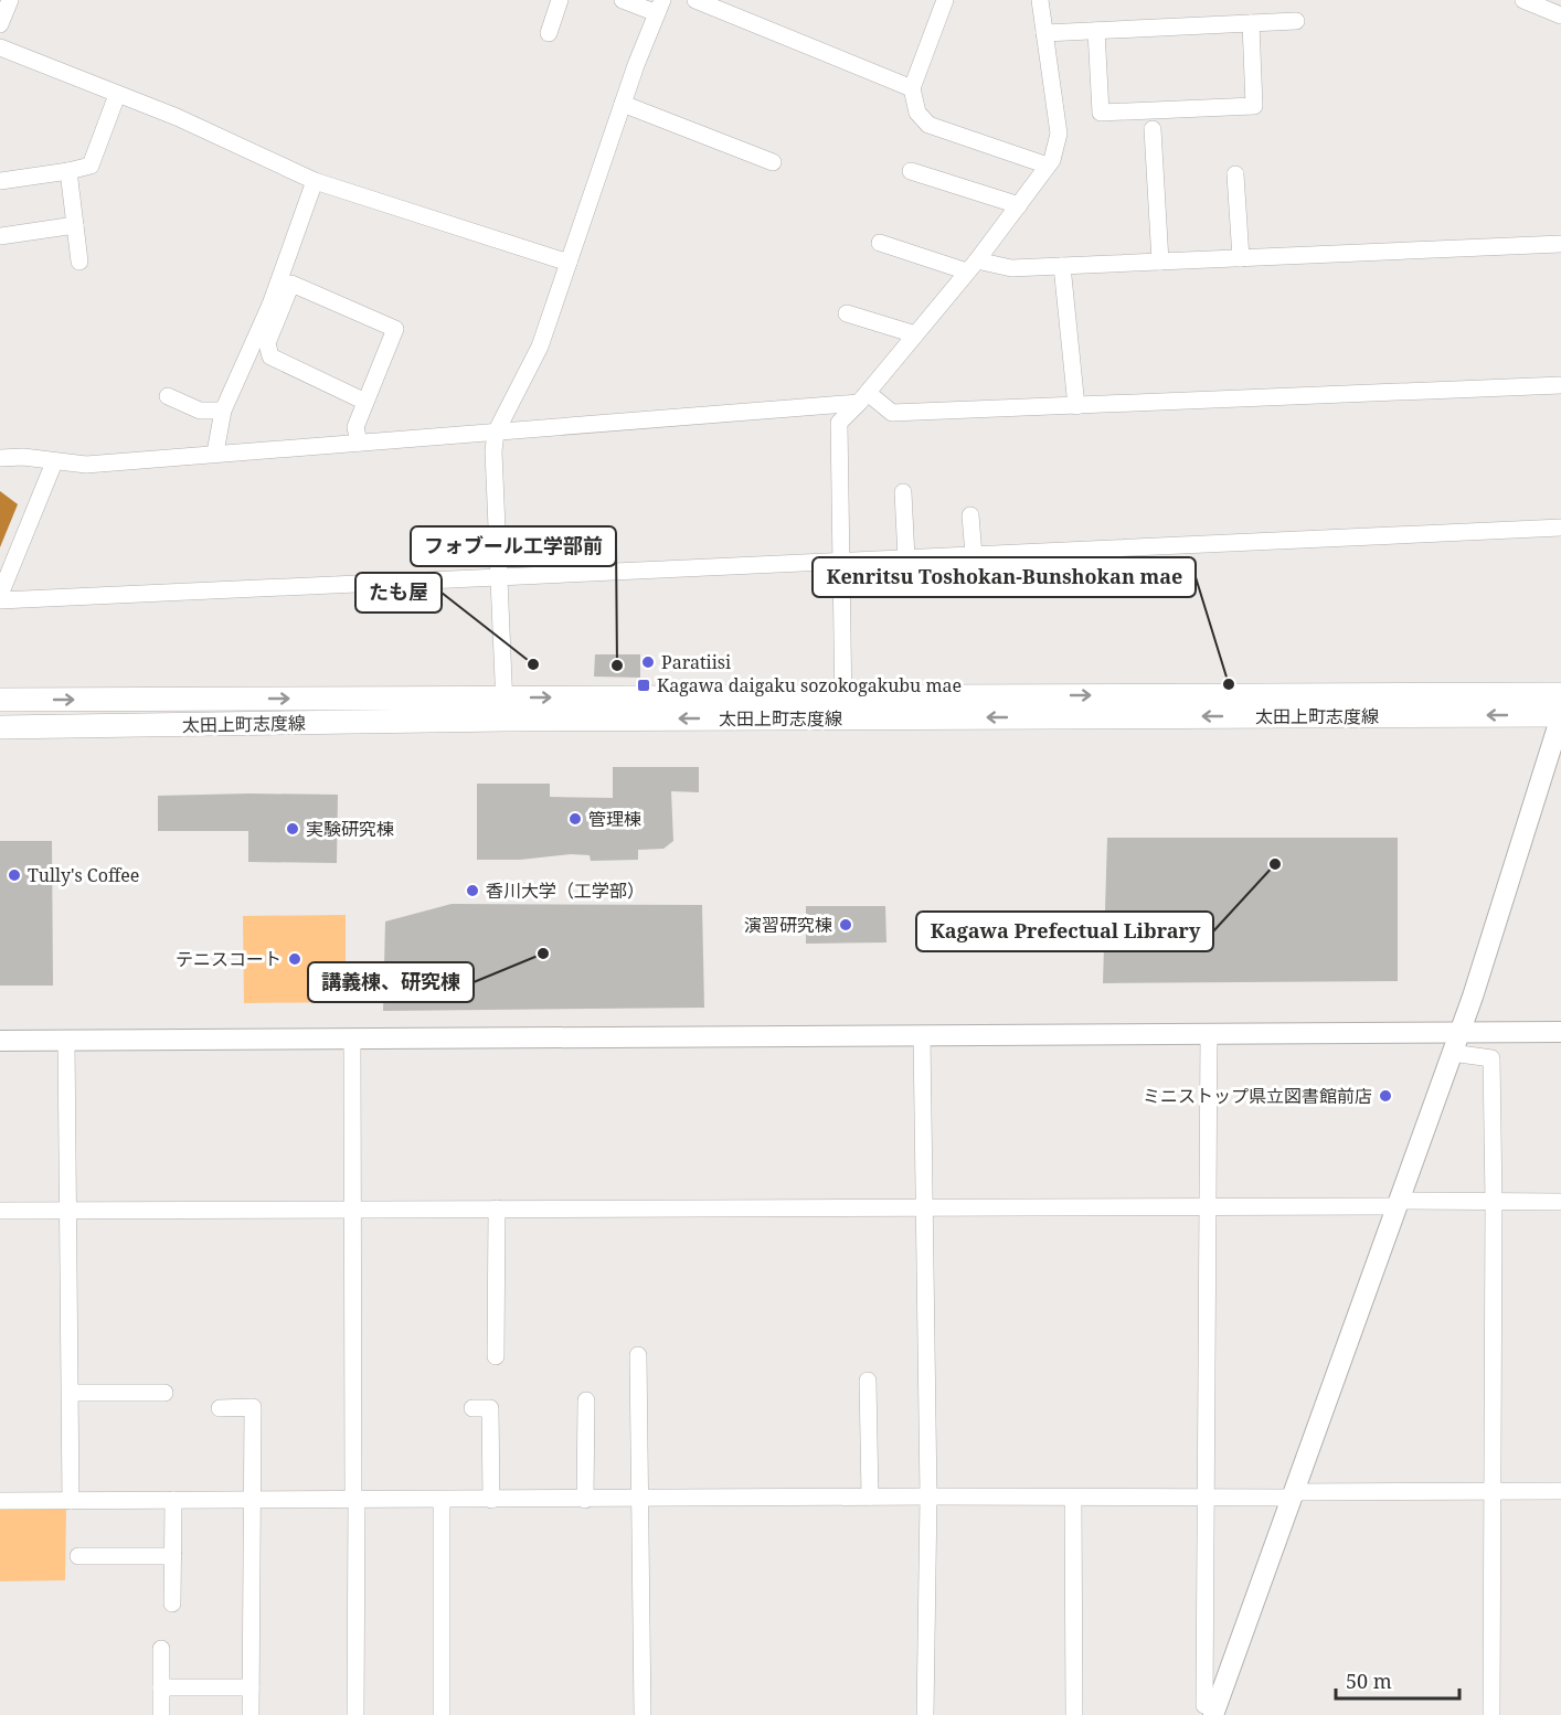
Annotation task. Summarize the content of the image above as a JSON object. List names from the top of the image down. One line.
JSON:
{"streets":{"main road":["太田上町志度線"]},"places":{"other":["Paratiisi","たも屋","フォブール工学部前","Kenritsu Toshokan-Bunshokan mae","管理棟","実験研究棟","Kagawa Prefectual Library","Tully's Coffee","香川大学（工学部）","演習研究棟","講義棟、研究棟","テニスコート","ミニストップ県立図書館前店"],"transit":["Kagawa daigaku sozokogakubu mae"]},"scale_bar":"50 m"}
